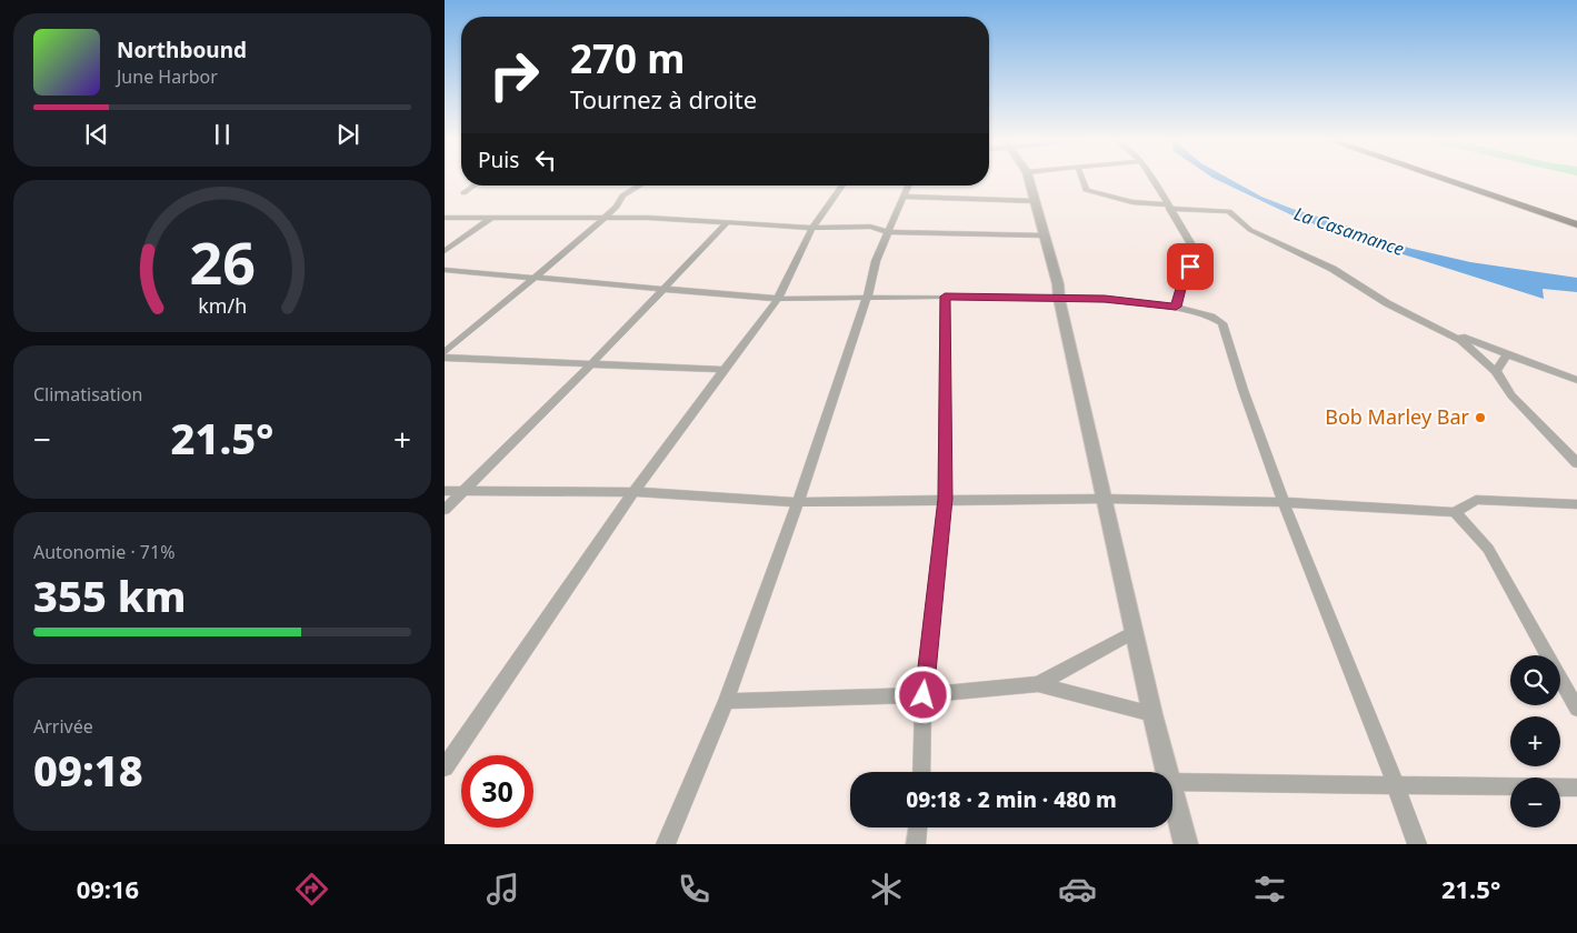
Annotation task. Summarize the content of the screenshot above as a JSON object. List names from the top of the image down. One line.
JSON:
{"water":["La Casamance"],"places":["Bob Marley Bar"],"page":{"turn":["270 m","Tournez à droite"],"song":["Northbound","June Harbor"],"then":"Puis","tile":["Climatisation",["Autonomie · 71%","355 km"],["Arrivée","09:18"]],"heat":["−","21.5°","+"],"map_buttons":["+","−"],"limit":"30","trip":"09:18 · 2 min · 480 m","tabs":["09:16","21.5°"],"gauge":["26","km/h"]}}
